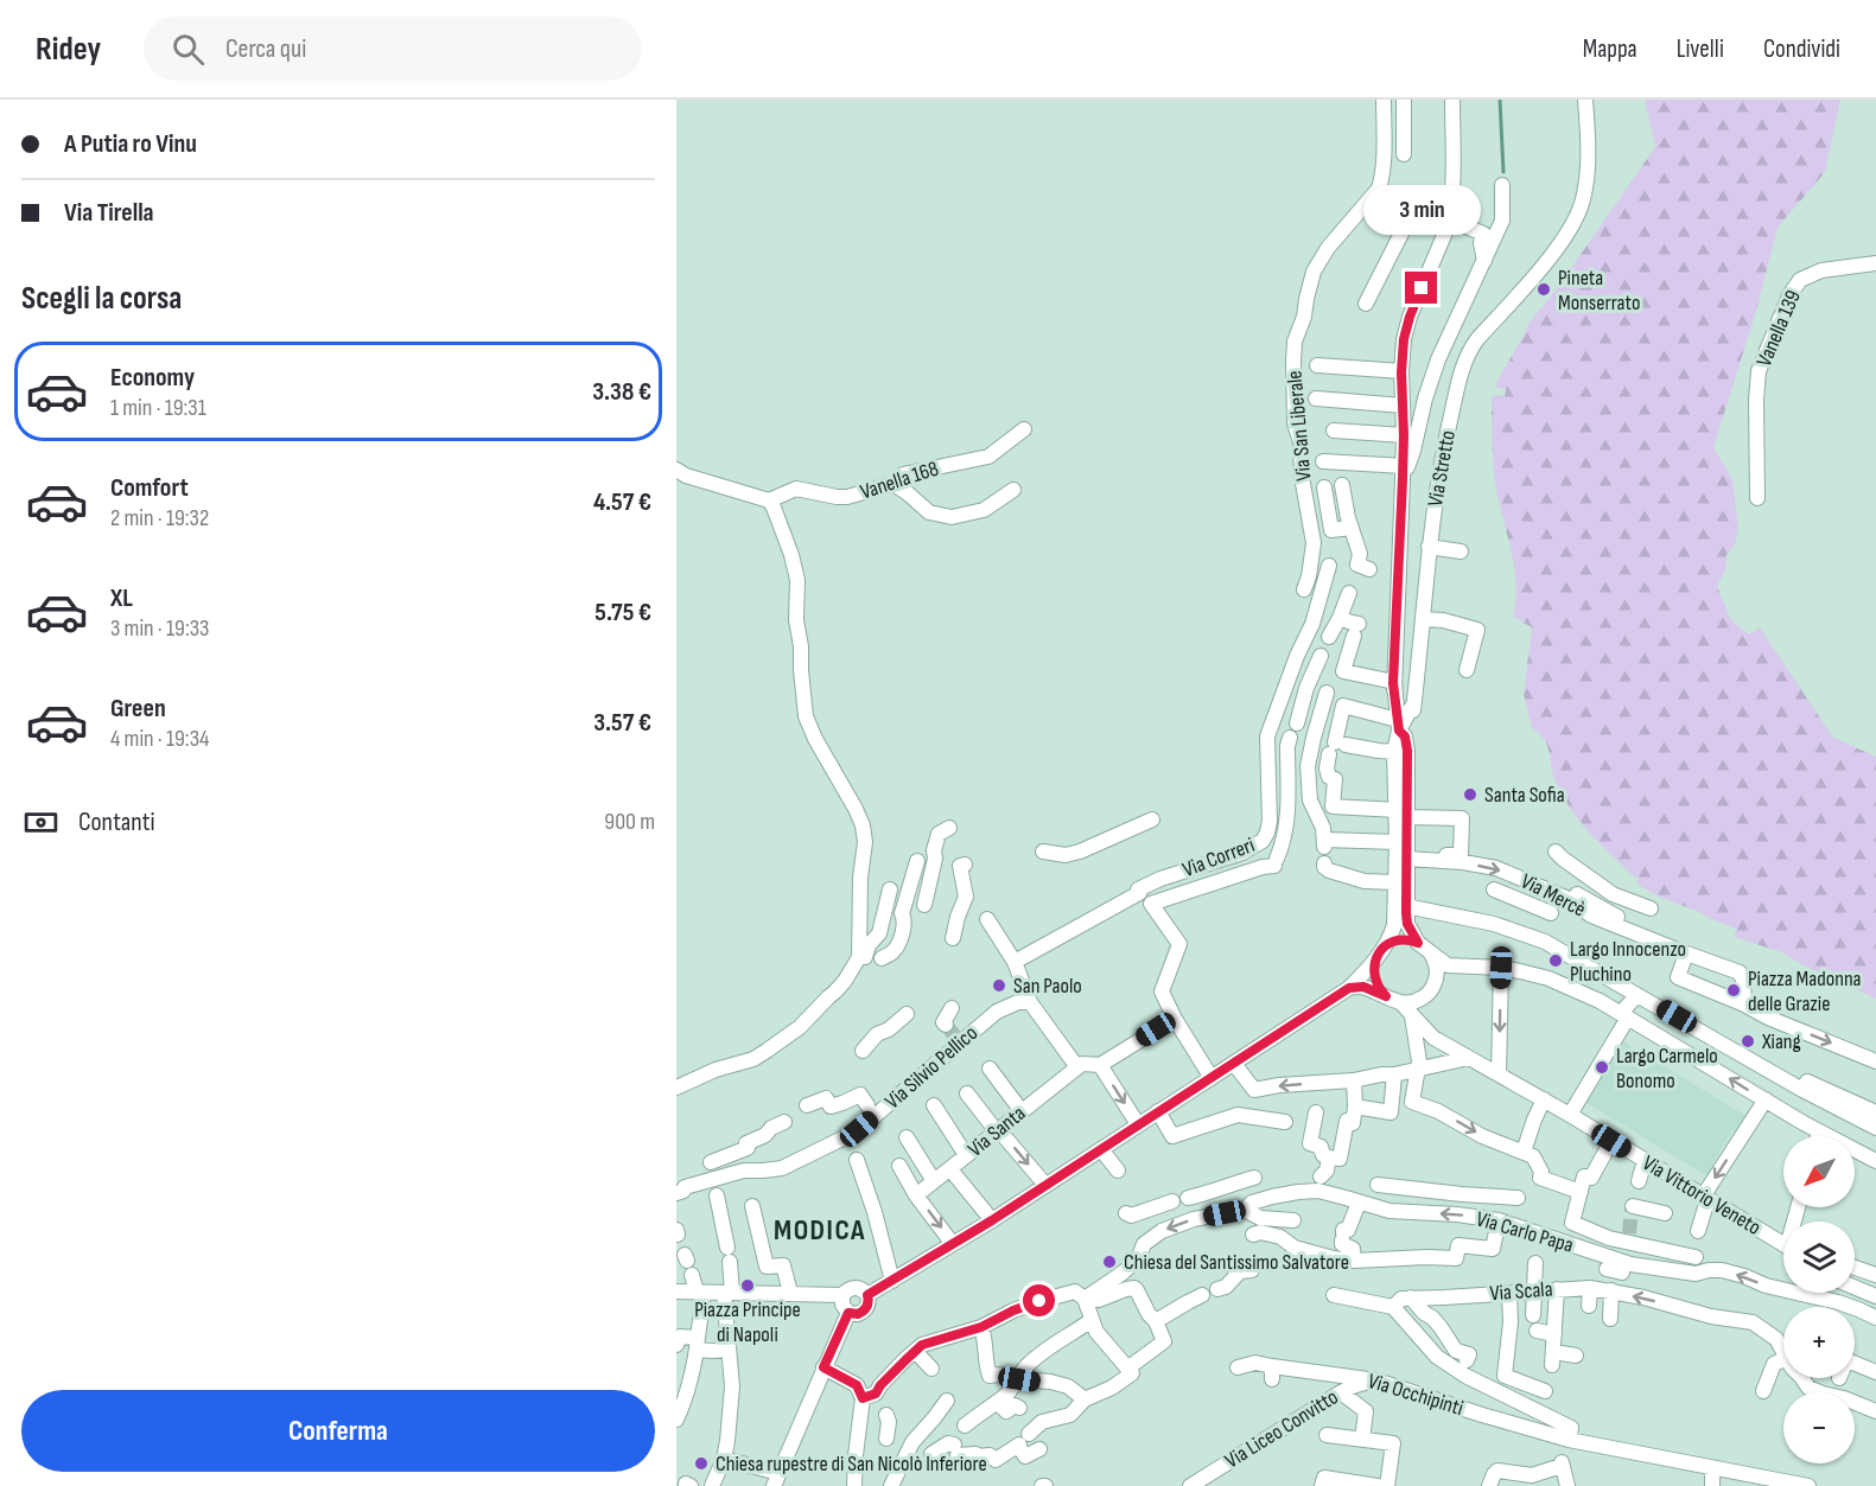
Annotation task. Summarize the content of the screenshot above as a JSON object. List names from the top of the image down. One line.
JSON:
{"streets":{"street":["Vanella 139","Via San Liberale","Via Stretto","Vanella 168","Via Correri","Via Mercè","Via Silvio Pellico","Via Santa","Via Vittorio Veneto","Via Carlo Papa","Via Scala","Via Occhipinti","Via Liceo Convitto"]},"crossings":[["Via Occhipinti","Via Liceo Convitto"]],"one_way":["Via Scala"],"districts":["MODICA"],"places":["Pineta Monserrato","Santa Sofia","Largo Innocenzo Pluchino","San Paolo","Piazza Madonna delle Grazie","Xiang","Largo Carmelo Bonomo","Chiesa del Santissimo Salvatore","Piazza Principe di Napoli","Chiesa rupestre di San Nicolò Inferiore"],"north":"bottom left","page":{"header":"Ridey","search":"Cerca qui","nav":["Mappa","Livelli","Condividi"],"banner":["A Putia ro Vinu","Via Tirella"],"bubble":"3 min","heading":"Scegli la corsa","list":[{"name":"Economy","note":"1 min · 19:31","value":"3.38 €"},{"name":"Comfort","note":"2 min · 19:32","value":"4.57 €"},{"name":"XL","note":"3 min · 19:33","value":"5.75 €"},{"name":"Green","note":"4 min · 19:34","value":"3.57 €"}],"pay":["Contanti","900 m"],"map_buttons":["+","−"],"buttons":"Conferma"}}
